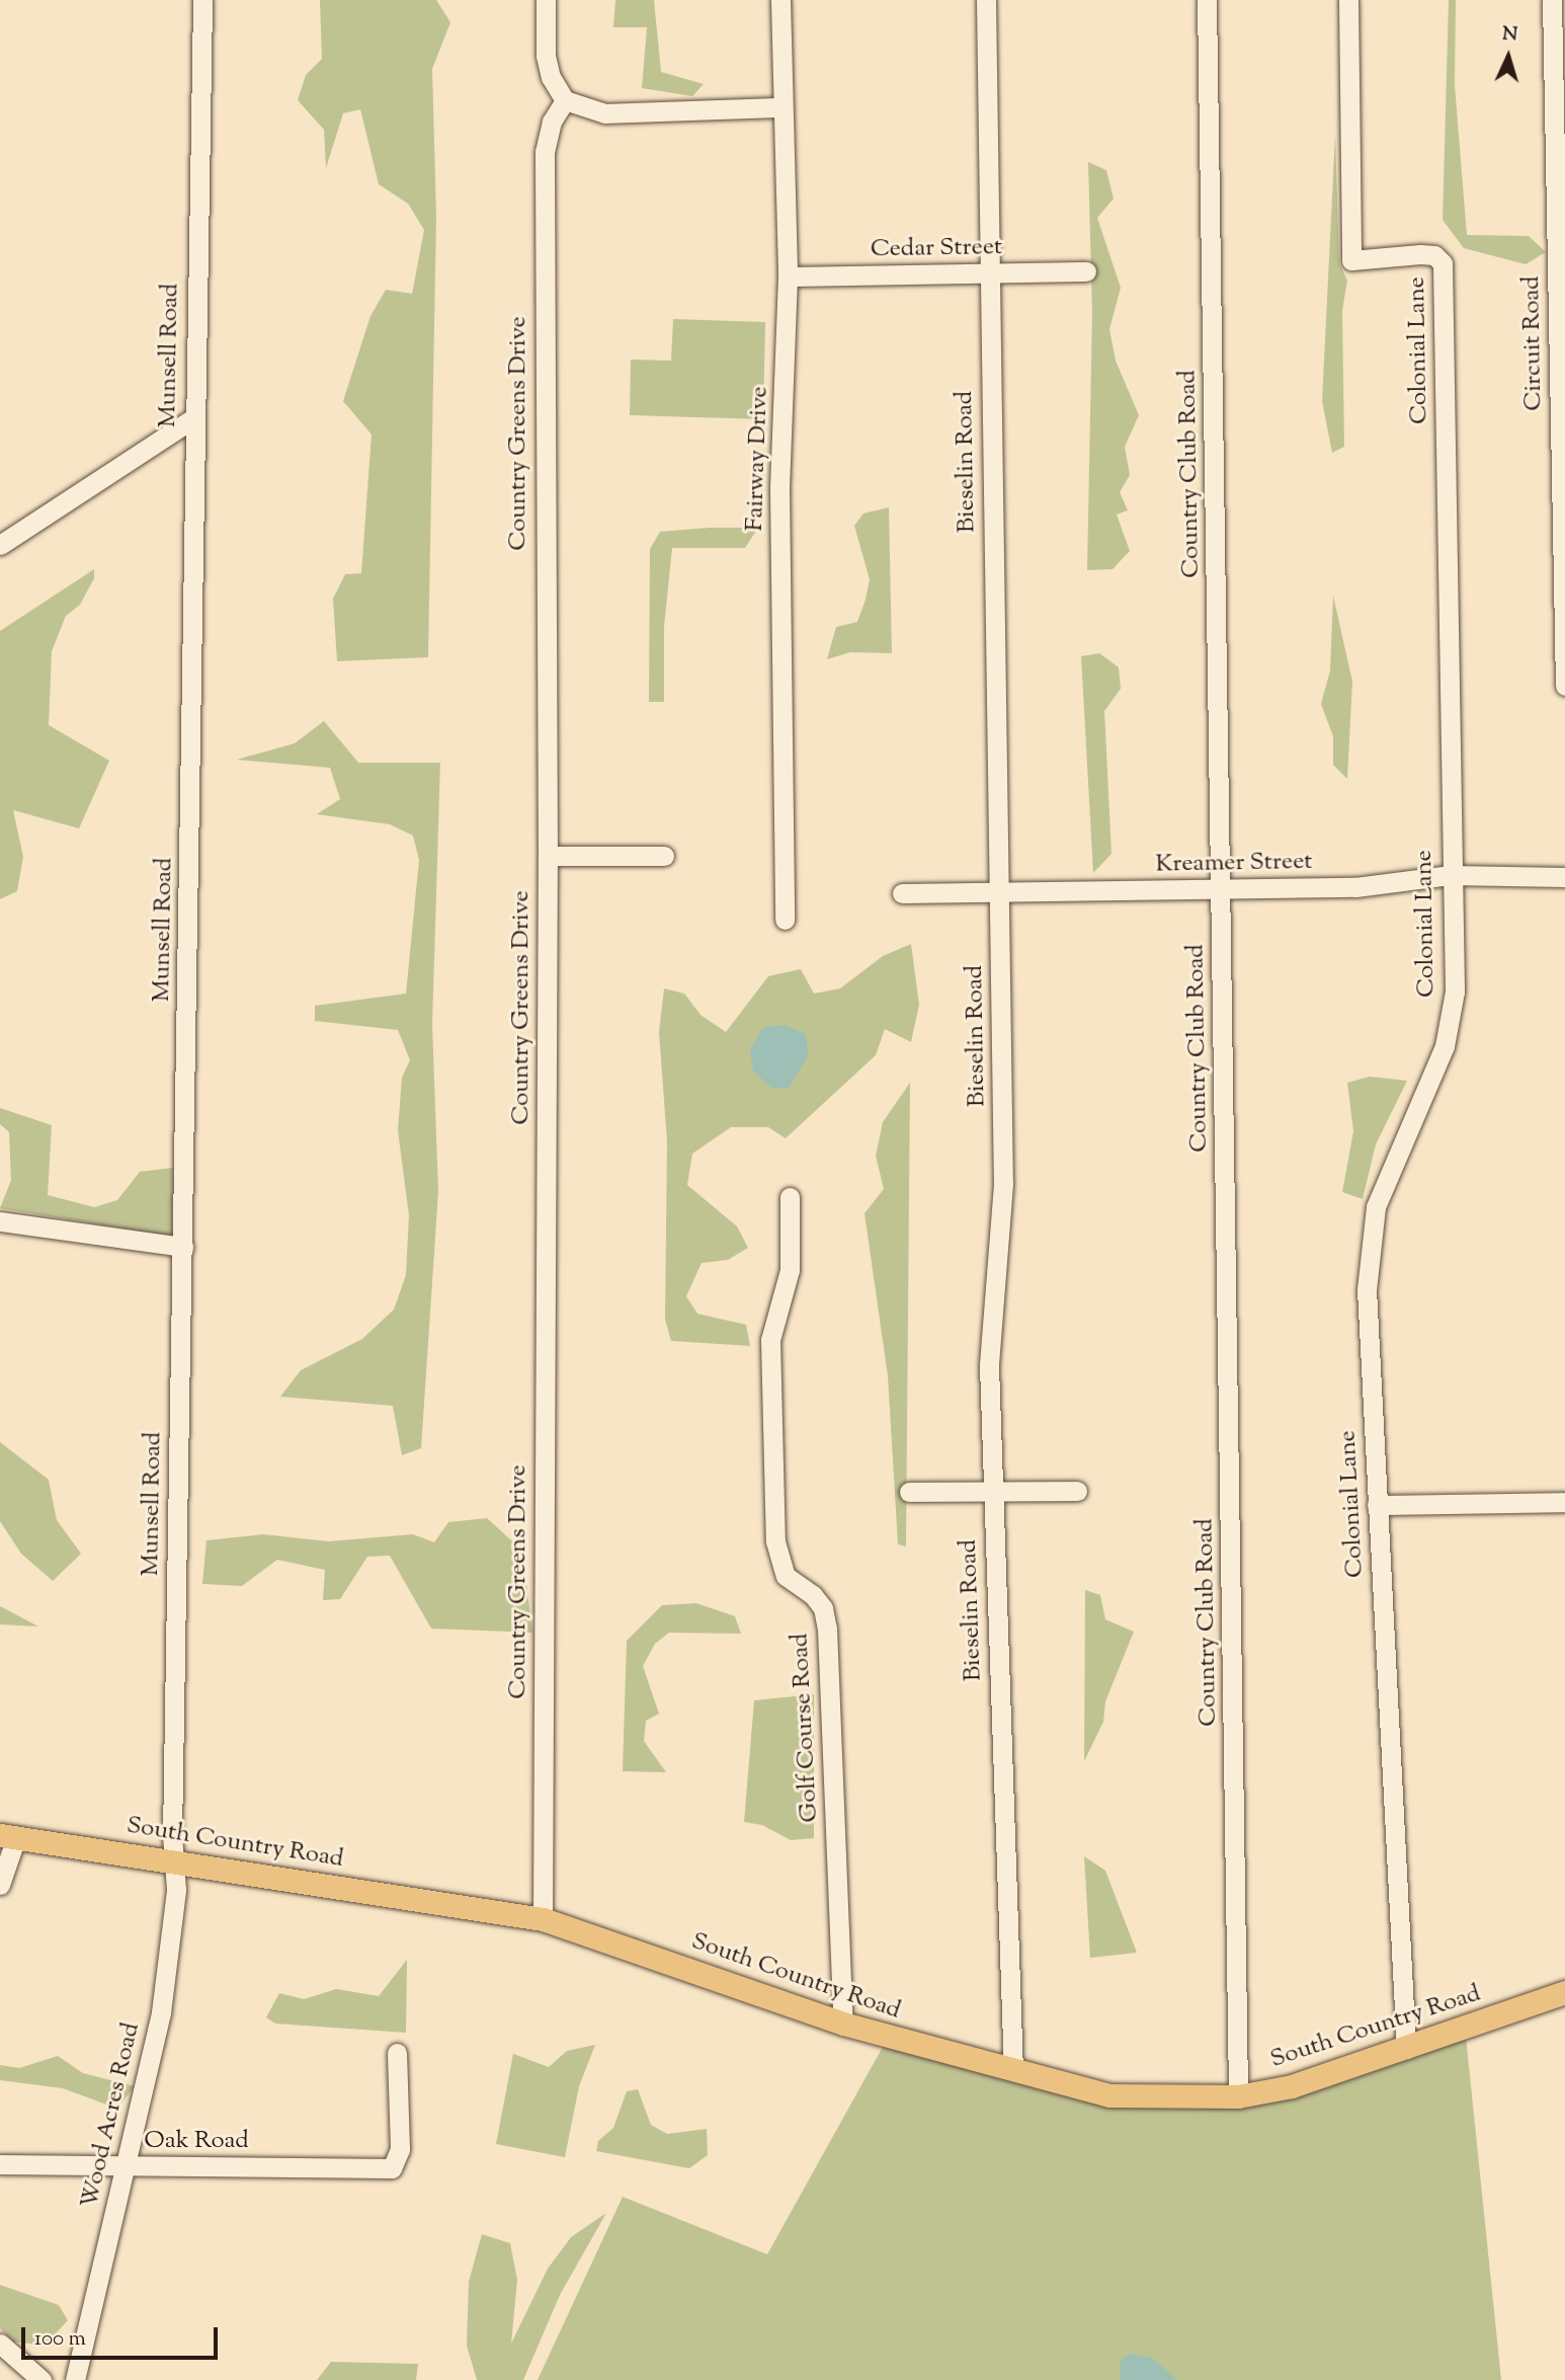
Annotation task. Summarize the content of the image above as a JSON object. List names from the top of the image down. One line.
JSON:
{"streets":{"main road":["South Country Road"],"street":["Cedar Street","Circuit Road","Colonial Lane","Munsell Road","Country Greens Drive","Fairway Drive","Bieselin Road","Country Club Road","Kreamer Street","Golf Course Road","Wood Acres Road","Oak Road"]},"crossings":[["Cedar Street","Fairway Drive"],["Cedar Street","Bieselin Road"],["Colonial Lane","Kreamer Street"],["Colonial Lane","South Country Road"],["Munsell Road","South Country Road"],["Munsell Road","Wood Acres Road"],["Country Greens Drive","South Country Road"],["Bieselin Road","Kreamer Street"],["Bieselin Road","South Country Road"],["Country Club Road","Kreamer Street"],["Country Club Road","South Country Road"],["Golf Course Road","South Country Road"],["South Country Road","Wood Acres Road"],["Wood Acres Road","Oak Road"]],"scale_bar":"100 m","north":"top"}
